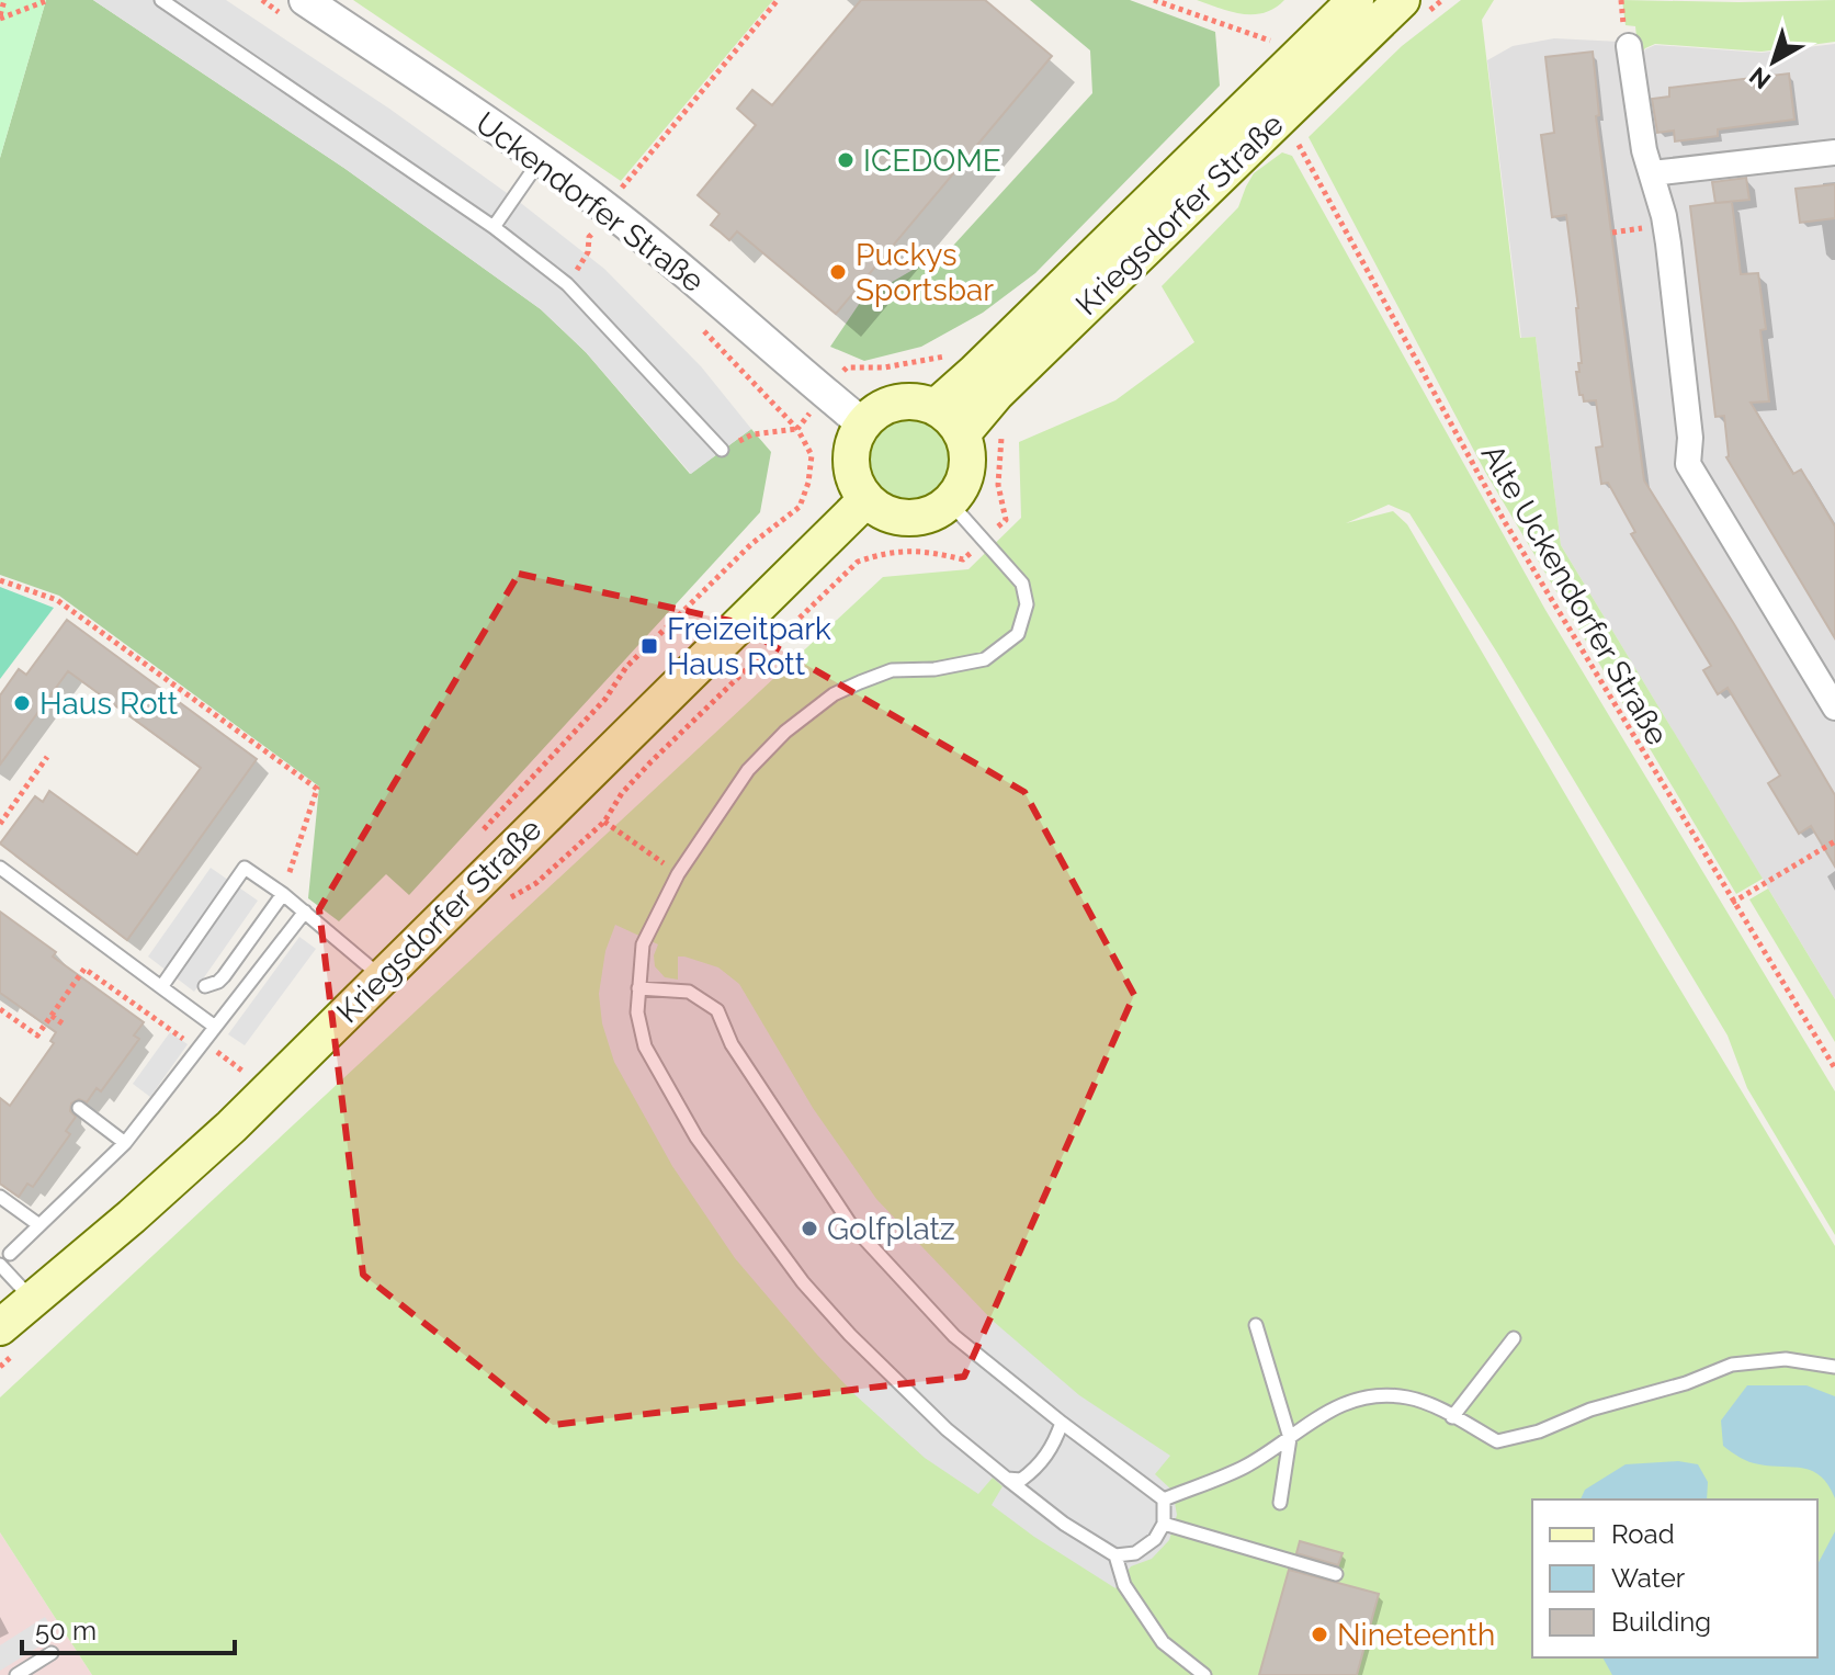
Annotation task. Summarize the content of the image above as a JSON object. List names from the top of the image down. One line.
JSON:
{"streets":{"main road":["Kriegsdorfer Straße"],"street":["Uckendorfer Straße"],"path":["Alte Uckendorfer Straße"]},"crossings":[["Uckendorfer Straße","Kriegsdorfer Straße"]],"places":{"other":["ICEDOME","Puckys Sportsbar","Haus Rott","Golfplatz","Nineteenth"],"transit":["Freizeitpark Haus Rott"]},"legend":["Road","Water","Building"],"scale_bar":"50 m","north":"bottom left"}
